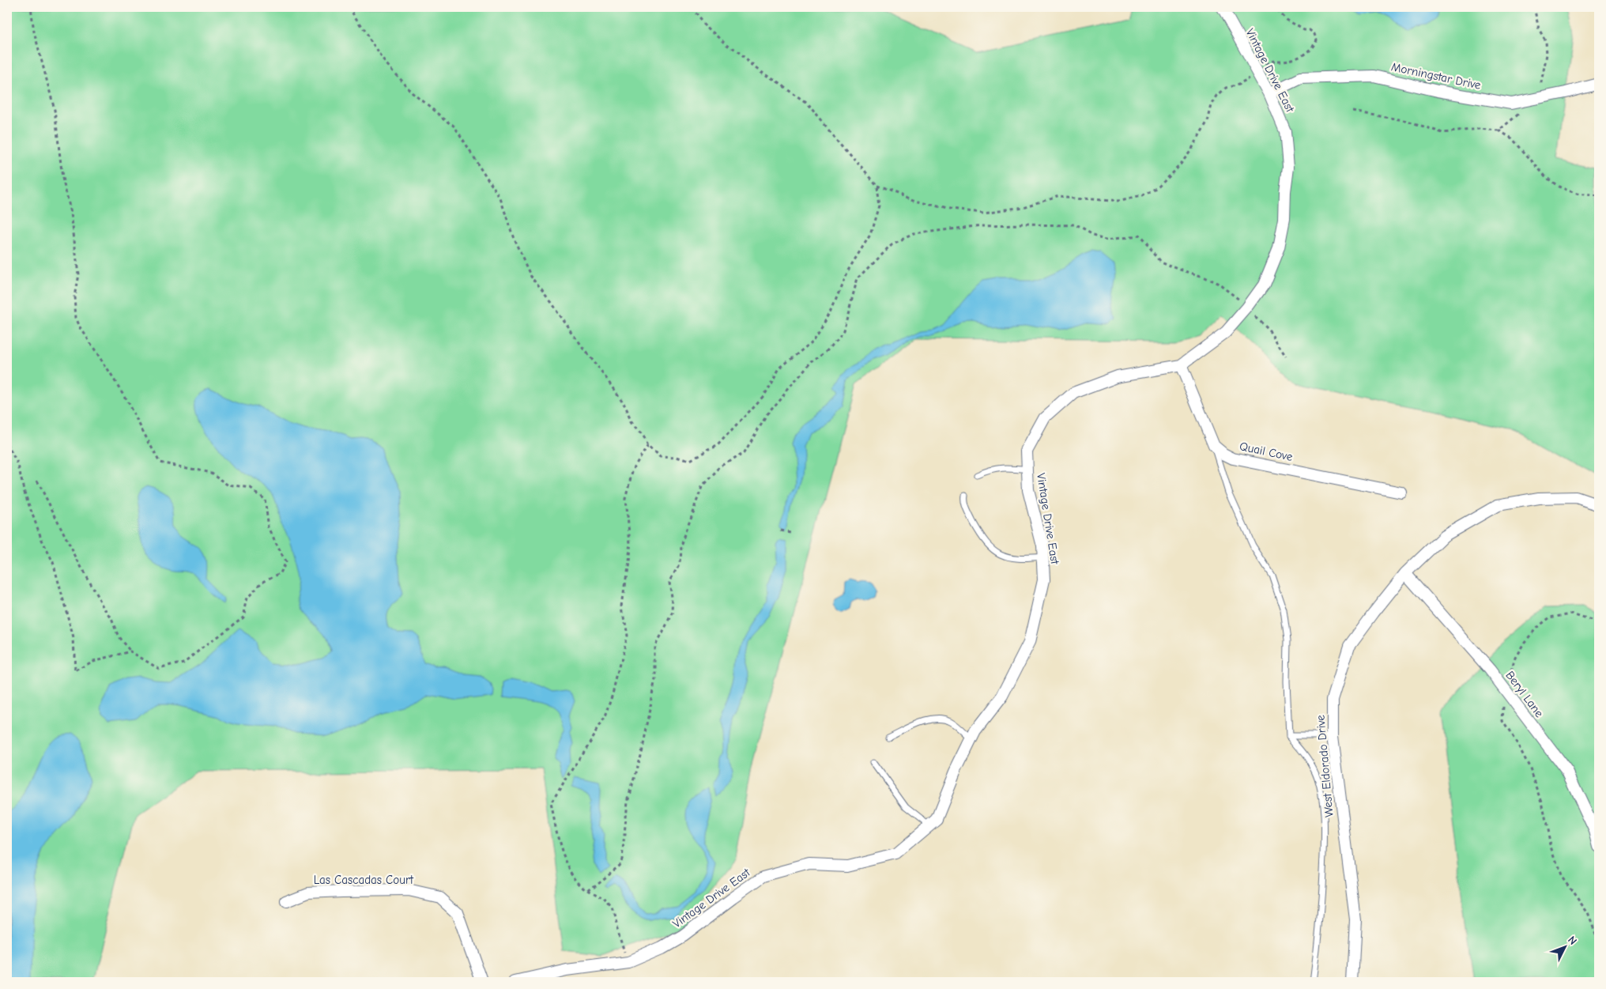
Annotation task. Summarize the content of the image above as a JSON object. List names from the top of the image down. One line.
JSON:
{"streets":{"street":["Vintage Drive East","Morningstar Drive","Quail Cove","Beryl Lane","West Eldorado Drive","Las Cascadas Court"]},"crossings":[["Vintage Drive East","Morningstar Drive"],["Beryl Lane","West Eldorado Drive"]],"north":"top right"}
